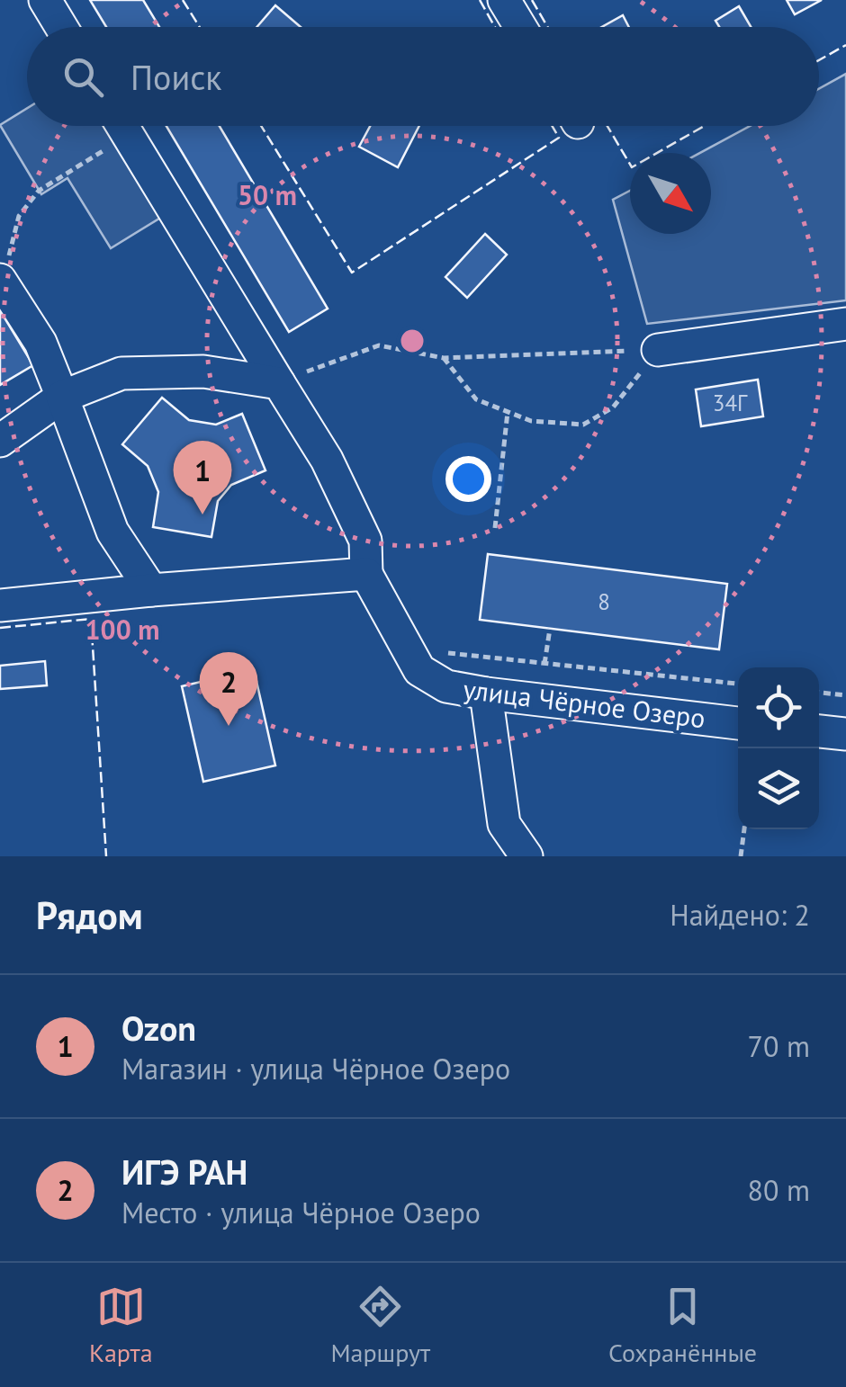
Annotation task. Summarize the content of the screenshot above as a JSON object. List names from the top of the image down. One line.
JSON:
{"streets":{"street":["улица Чёрное Озеро"]},"house_numbers":["34Г","8"],"north":"bottom right","page":{"search":"Поиск","pins":["1","2"],"heading":["Рядом","Найдено: 2"],"list":[{"mark":"1","name":"Ozon","note":"Магазин · улица Чёрное Озеро","value":"70 m"},{"mark":"2","name":"ИГЭ РАН","note":"Место · улица Чёрное Озеро","value":"80 m"}],"nav":["Карта","Маршрут","Сохранённые"]},"rings":["50 m","100 m"]}
